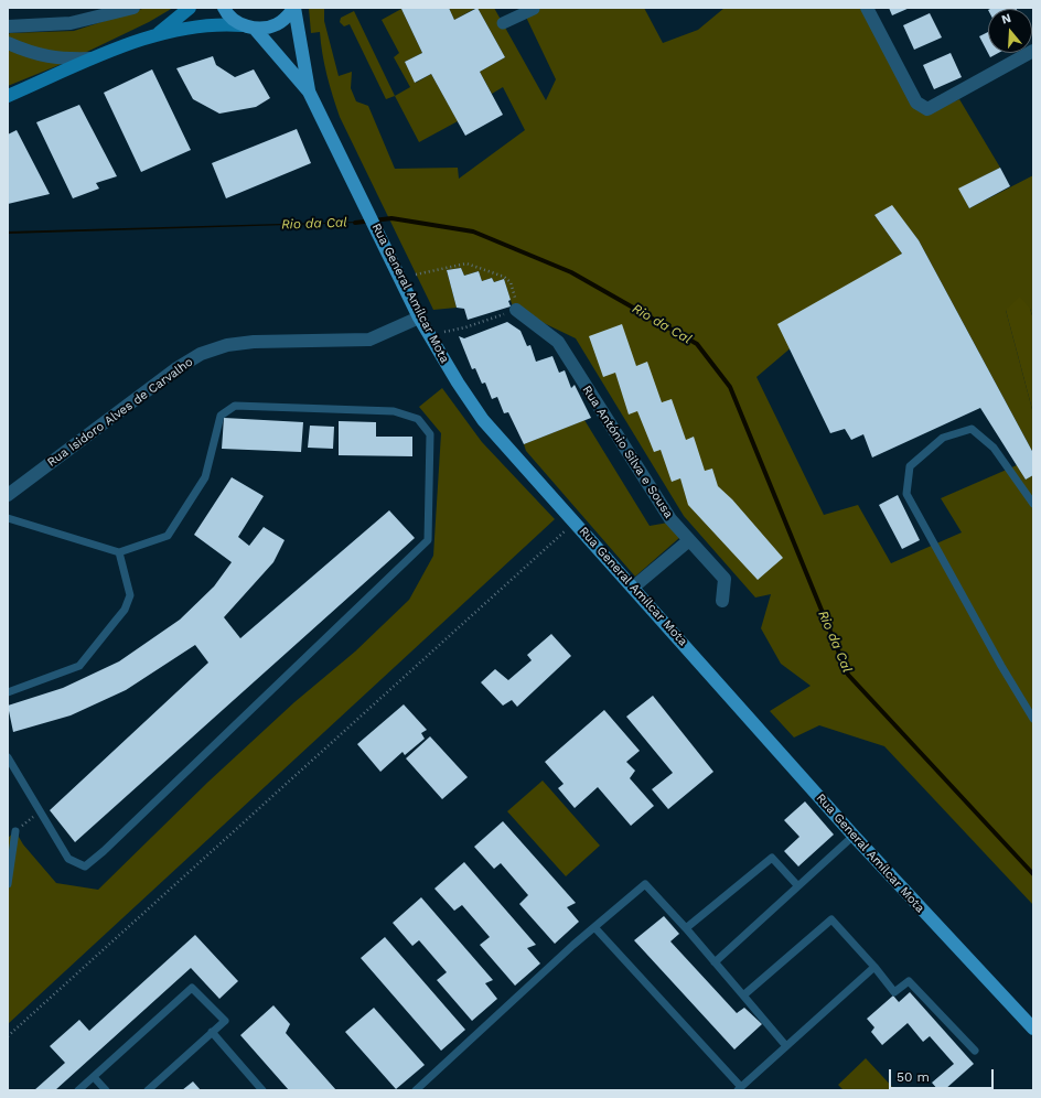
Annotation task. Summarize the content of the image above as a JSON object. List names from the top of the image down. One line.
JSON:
{"streets":{"main road":["Rua General Amílcar Mota"],"street":["Rua Isidoro Alves de Carvalho","Rua António Silva e Sousa"]},"crossings":[["Rua General Amílcar Mota","Rua Isidoro Alves de Carvalho"]],"water":["Rio da Cal"],"scale_bar":"50 m","north":"top"}
